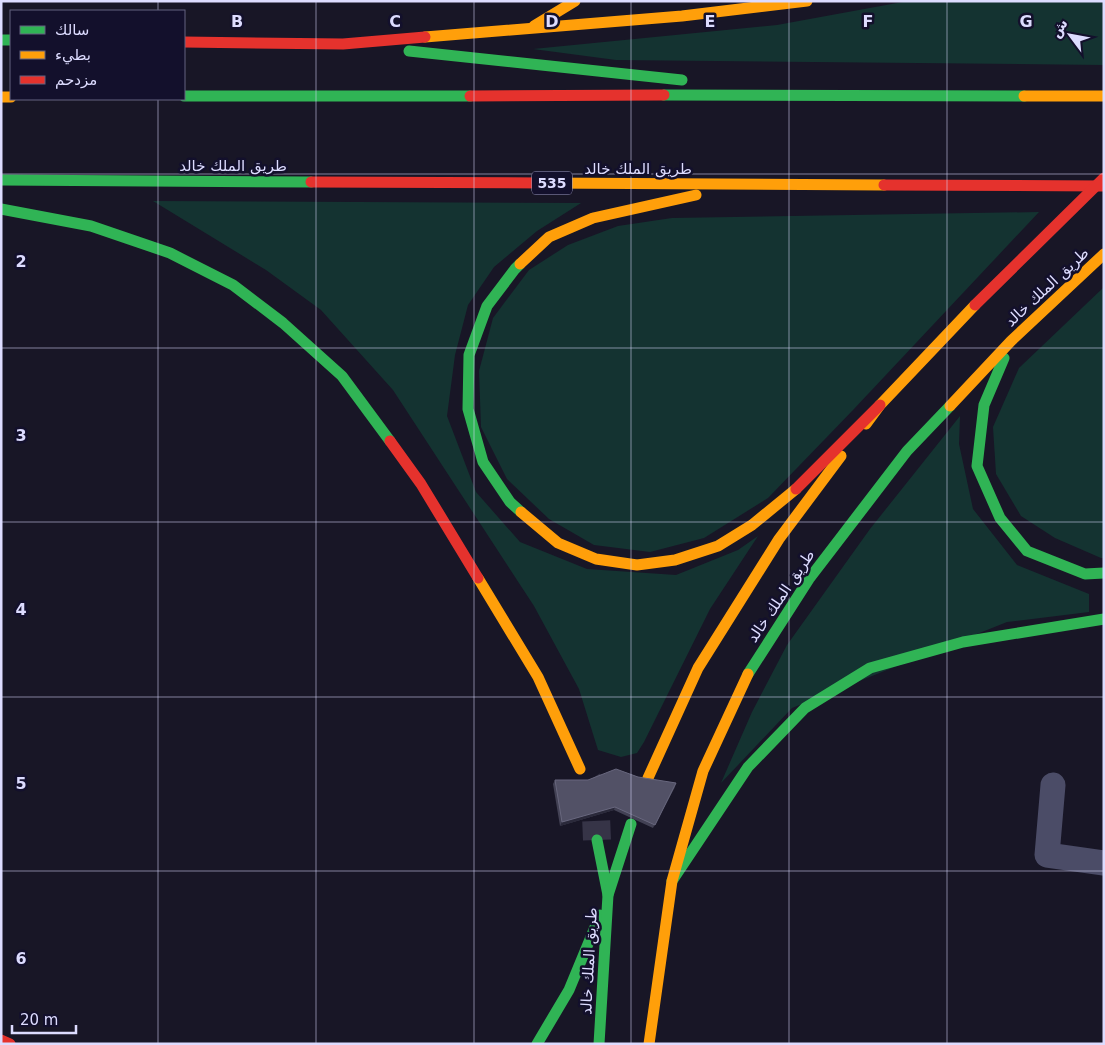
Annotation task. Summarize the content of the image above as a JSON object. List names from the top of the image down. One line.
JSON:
{"streets":{"main road":["طريق الملك خالد","535"]},"legend":["سالك","بطيء","مزدحم"],"scale_bar":"20 m","north":"top left","grid":{"columns":["B","C","D","E","F","G"],"rows":["2","3","4","5","6"]}}
